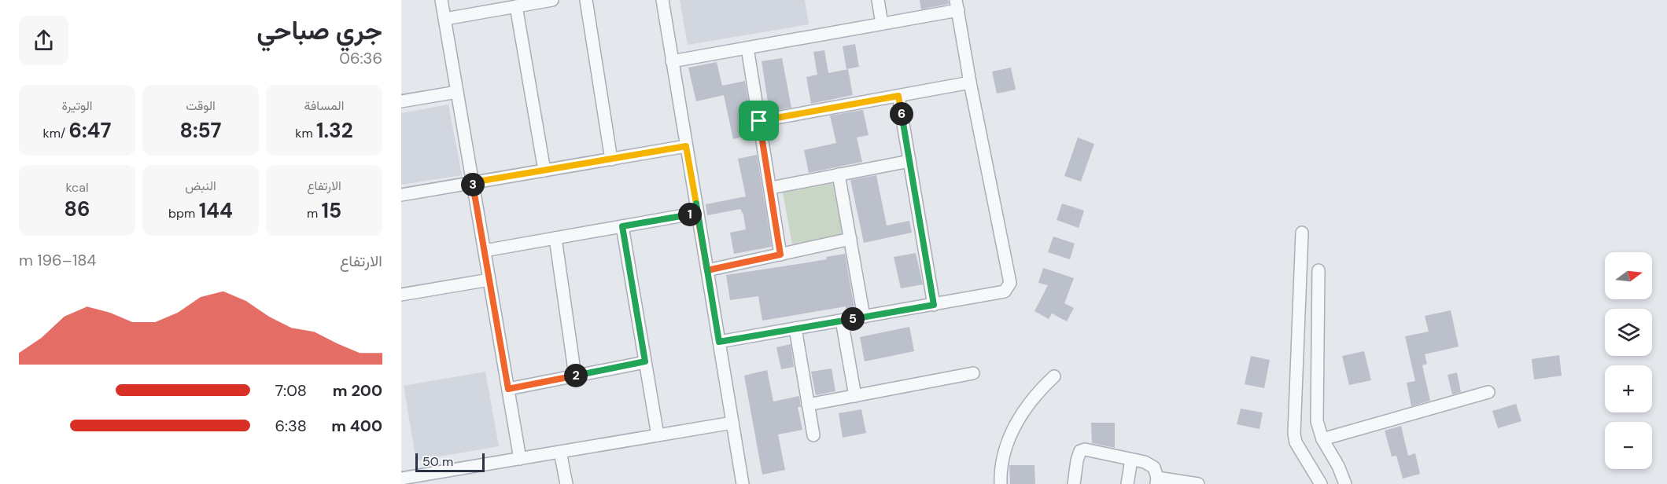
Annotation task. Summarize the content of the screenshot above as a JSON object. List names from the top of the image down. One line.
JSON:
{"scale_bar":"50 m","north":"right","page":{"heading":["جري صباحي","06:36"],"stats":[["المسافة","1.32 km"],["الوقت","8:57"],["الوتيرة","6:47 /km"],["الارتفاع","15 m"],["النبض","144 bpm"],["kcal","86"]],"pins":["6","3","1","5","2"],"chart":["الارتفاع","184–196 m"],"map_buttons":["+","−"],"list":[{"name":"200 m","note":"7:08"},{"name":"400 m","note":"6:38"}],"scale":"50 m"}}
